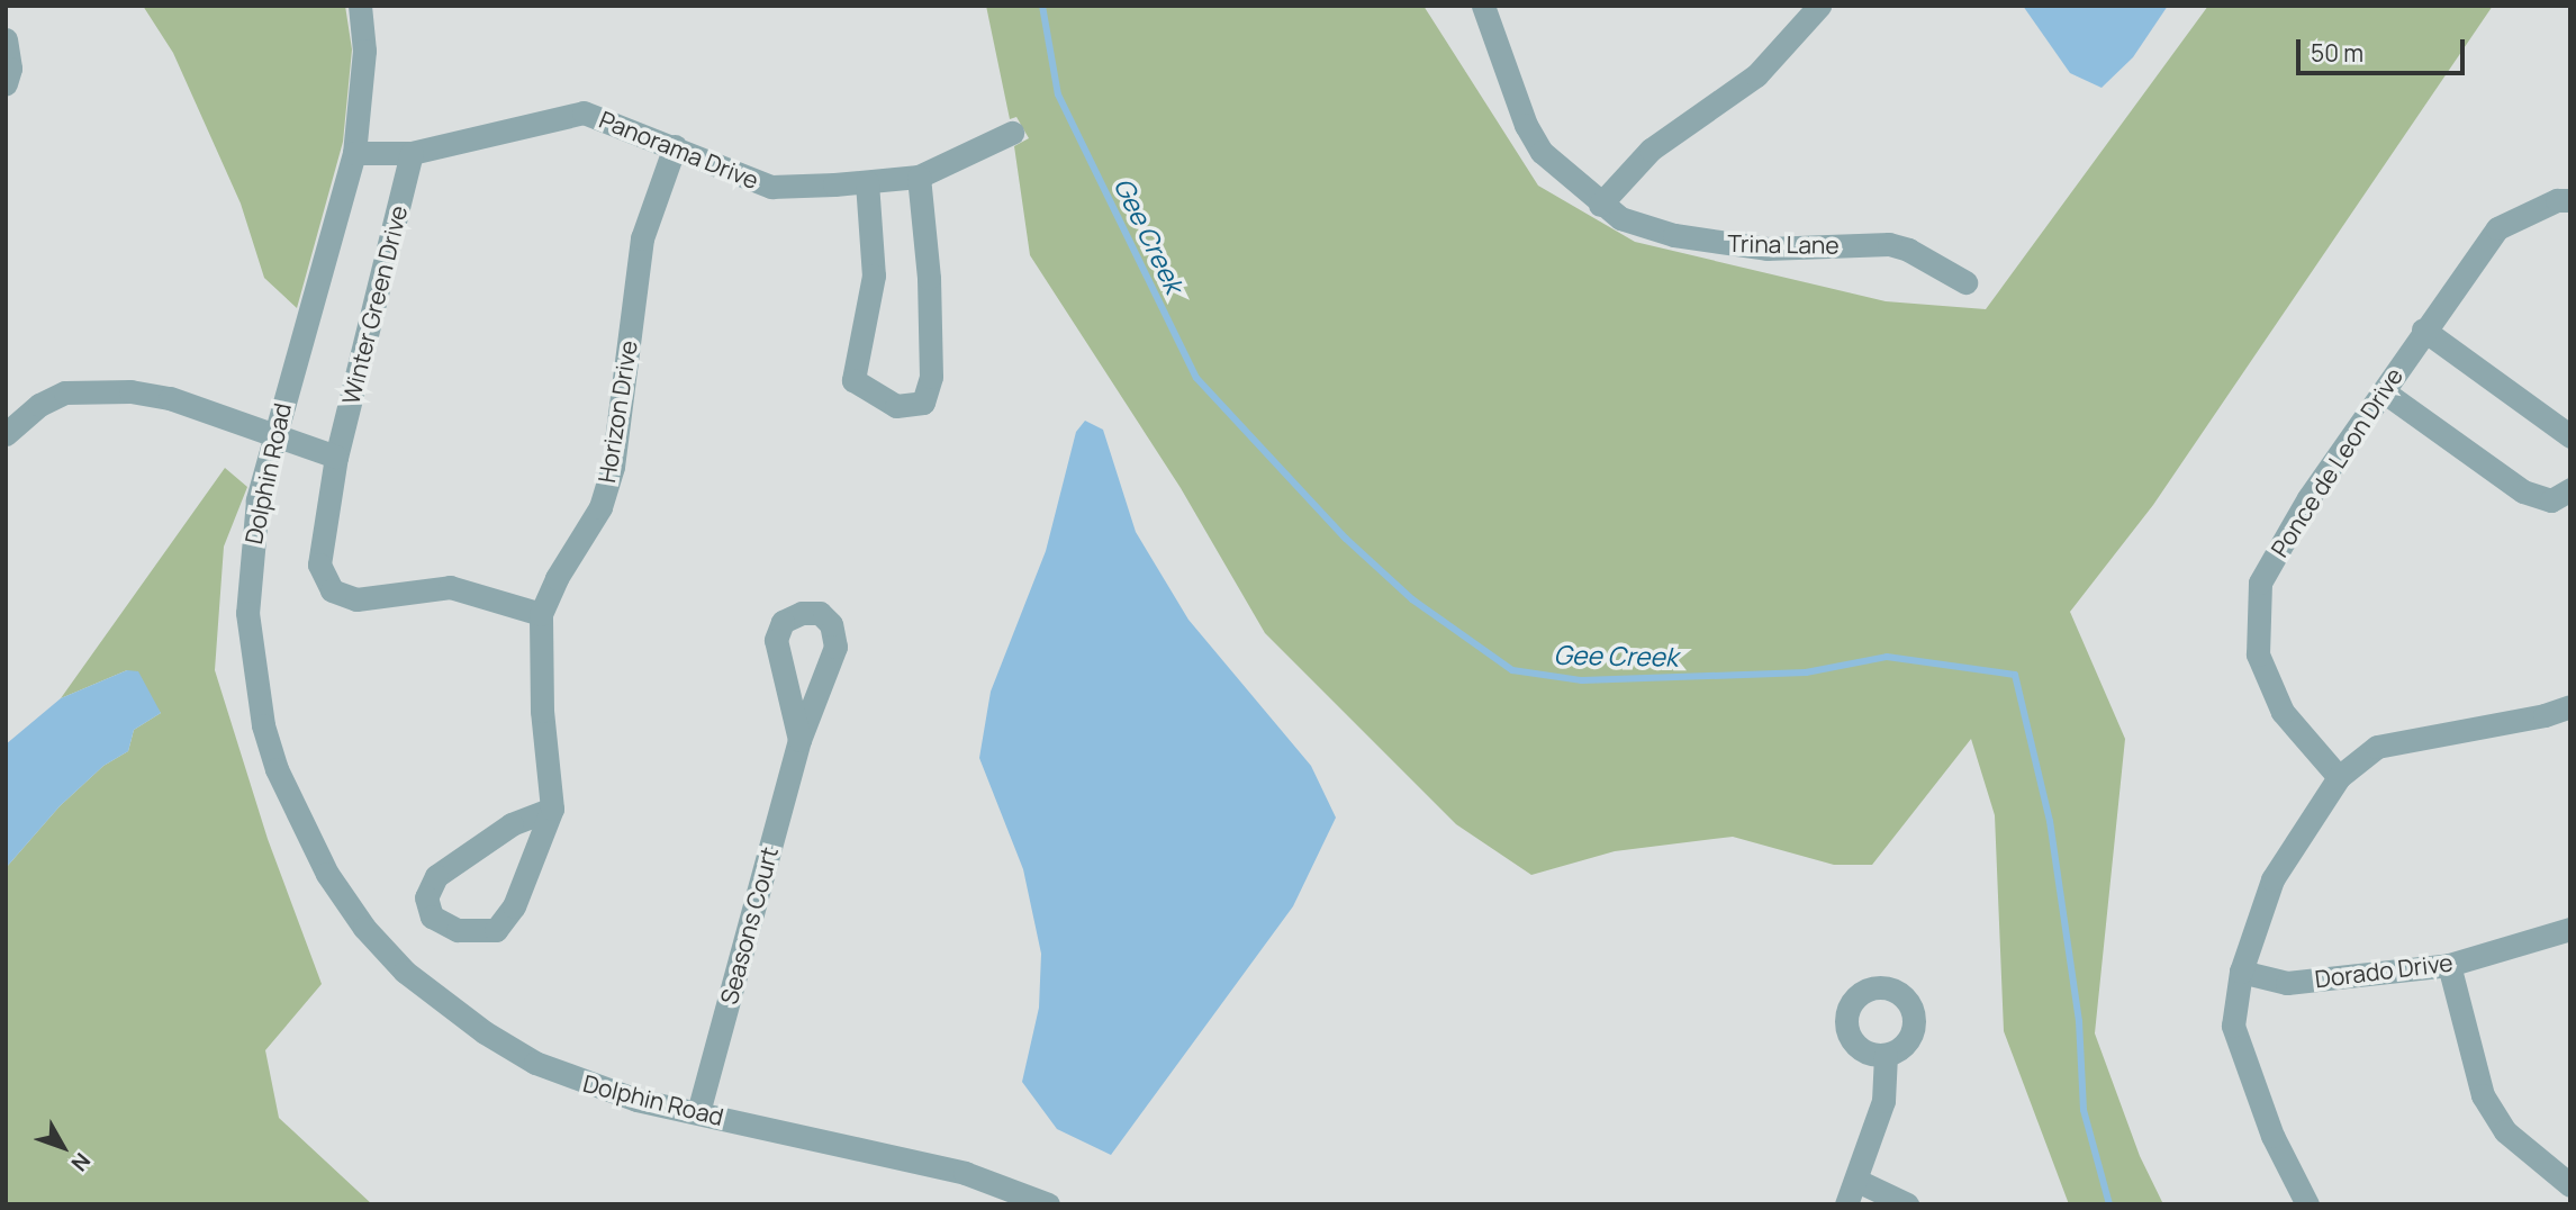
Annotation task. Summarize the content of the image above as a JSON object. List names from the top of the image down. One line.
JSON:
{"streets":{"street":["Panorama Drive","Trina Lane","Winter Green Drive","Horizon Drive","Ponce de Leon Drive","Dolphin Road","Seasons Court","Dorado Drive"]},"crossings":[["Panorama Drive","Winter Green Drive"],["Panorama Drive","Horizon Drive"],["Panorama Drive","Dolphin Road"],["Winter Green Drive","Horizon Drive"],["Dolphin Road","Seasons Court"]],"water":["Gee Creek"],"scale_bar":"50 m","north":"bottom right"}
